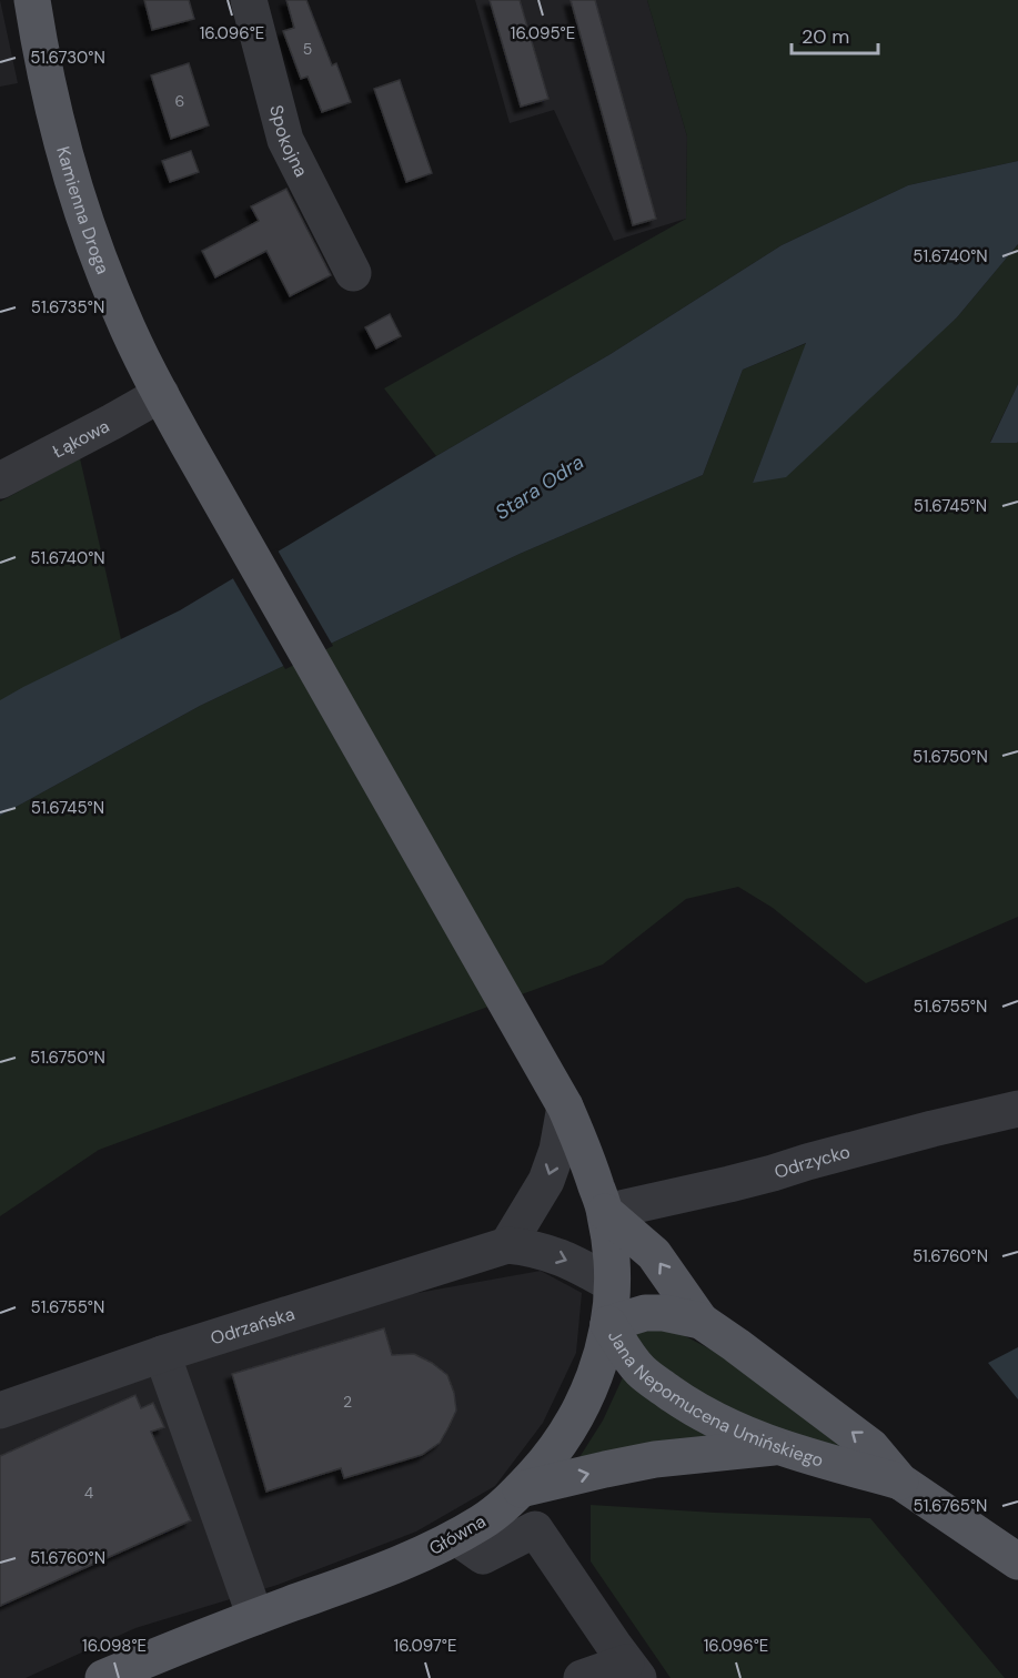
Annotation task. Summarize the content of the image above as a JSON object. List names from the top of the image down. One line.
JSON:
{"streets":{"main road":["Kamienna Droga","Jana Nepomucena Umińskiego","Główna"],"street":["Spokojna","Łąkowa","Odrzycko","Odrzańska"]},"crossings":[["Kamienna Droga","Łąkowa"],["Kamienna Droga","Główna"],["Odrzycko","Główna"],["Odrzańska","Główna"],["Jana Nepomucena Umińskiego","Główna"]],"water":["Stara Odra"],"house_numbers":["5","6","2","4"],"scale_bar":"20 m","coordinates":["16.096°E","16.095°E","51.6730°N","51.6740°N","51.6735°N","51.6745°N","51.6750°N","51.6755°N","51.6760°N","51.6765°N","16.098°E","16.097°E"]}
